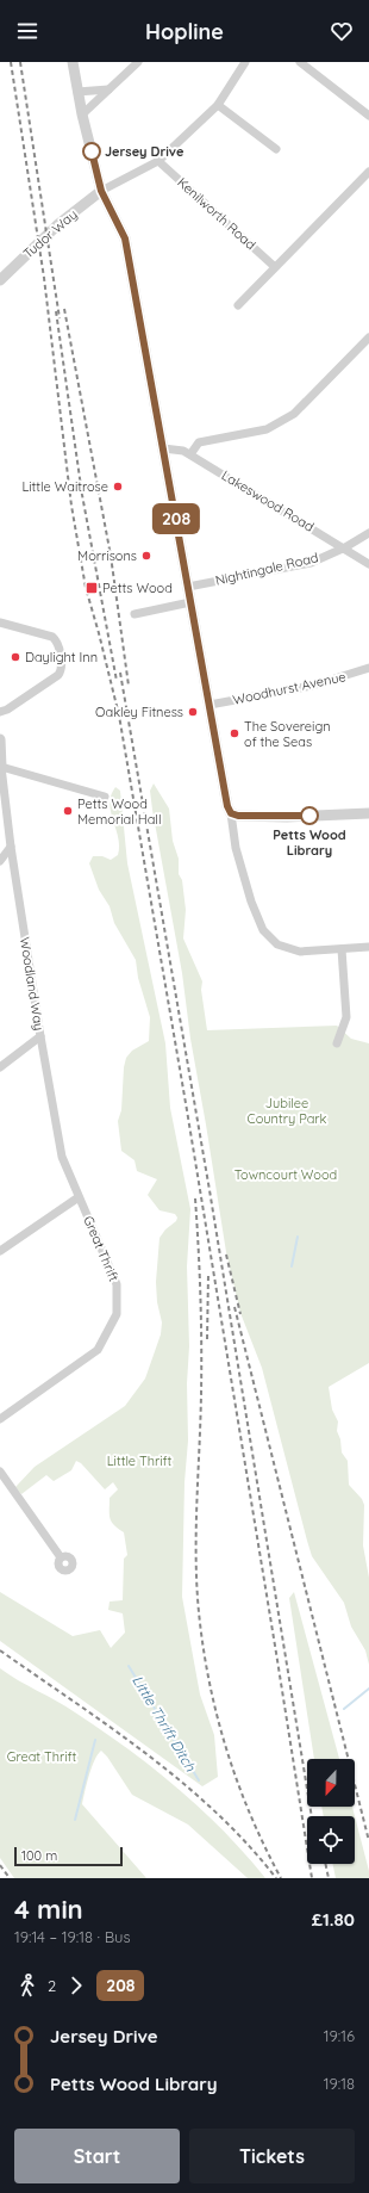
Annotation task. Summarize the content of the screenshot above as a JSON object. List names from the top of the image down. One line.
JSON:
{"streets":{"street":["Kenilworth Road","Tudor Way","Lakeswood Road","Nightingale Road","Woodhurst Avenue","Woodland Way","Great Thrift"]},"crossings":[["Lakeswood Road","Nightingale Road"],["Woodland Way","Great Thrift"]],"water":["Little Thrift Ditch"],"parks":["Jubilee Country Park","Towncourt Wood","Little Thrift","Great Thrift"],"places":{"other":["Jersey Drive","Little Waitrose","Morrisons","Daylight Inn","Oakley Fitness","The Sovereign of the Seas","Petts Wood Memorial Hall","Petts Wood Library"],"transit":["Petts Wood"]},"lines":["bus line 208"],"scale_bar":"100 m","north":"bottom","page":{"header":"Hopline","on_map":"208","scale":"100 m","heading":["4 min","19:14 – 19:18 · Bus","£1.80"],"legs":["2","208"],"list":[{"name":"Jersey Drive","value":"19:16"},{"name":"Petts Wood Library","value":"19:18"}],"buttons":["Start","Tickets"]}}
